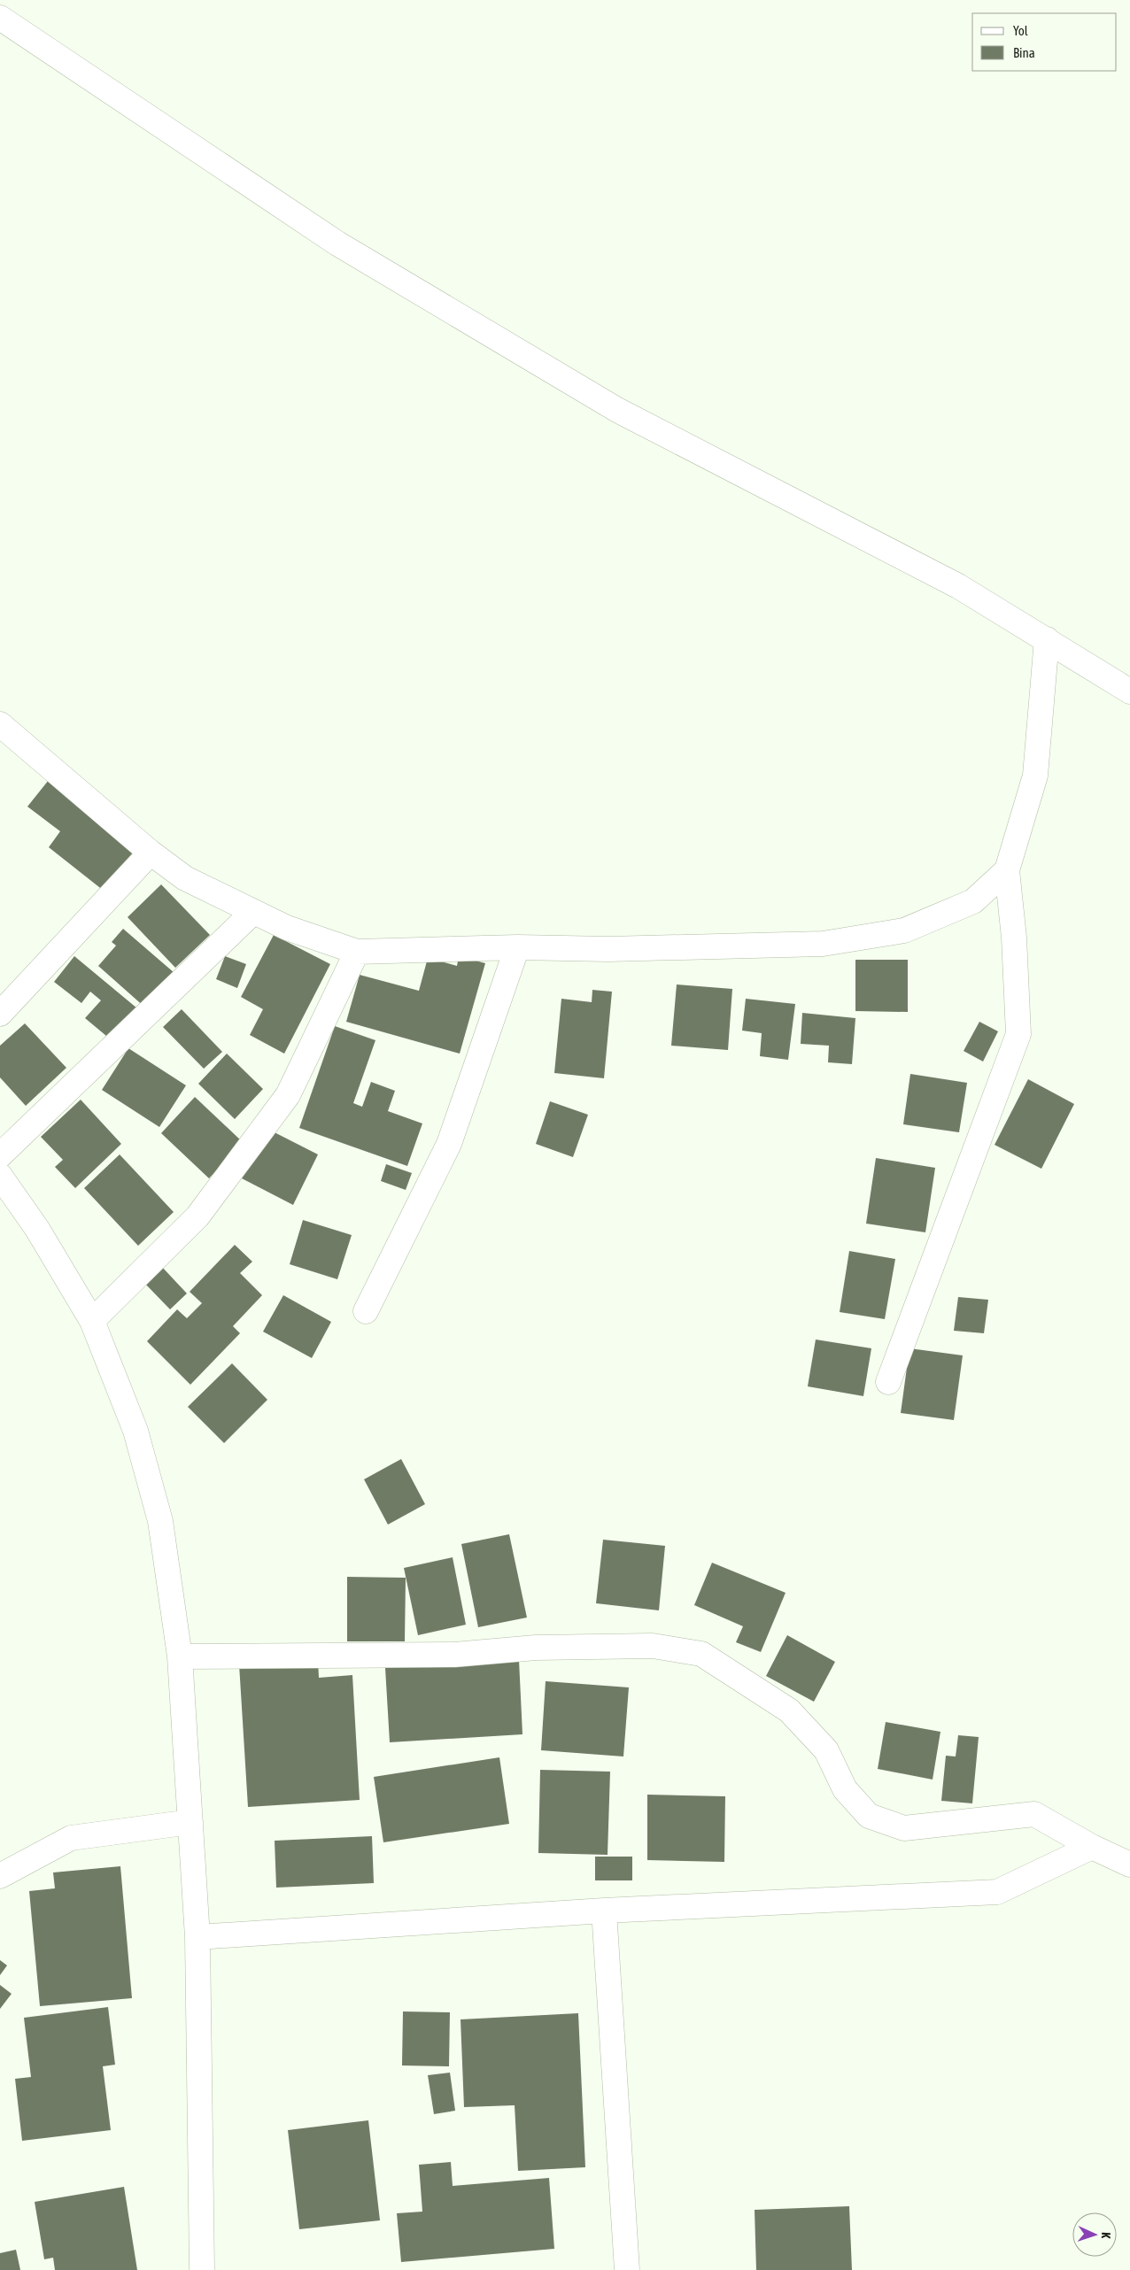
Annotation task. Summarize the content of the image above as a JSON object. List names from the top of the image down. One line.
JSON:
{"legend":["Yol","Bina"],"north":"right"}
